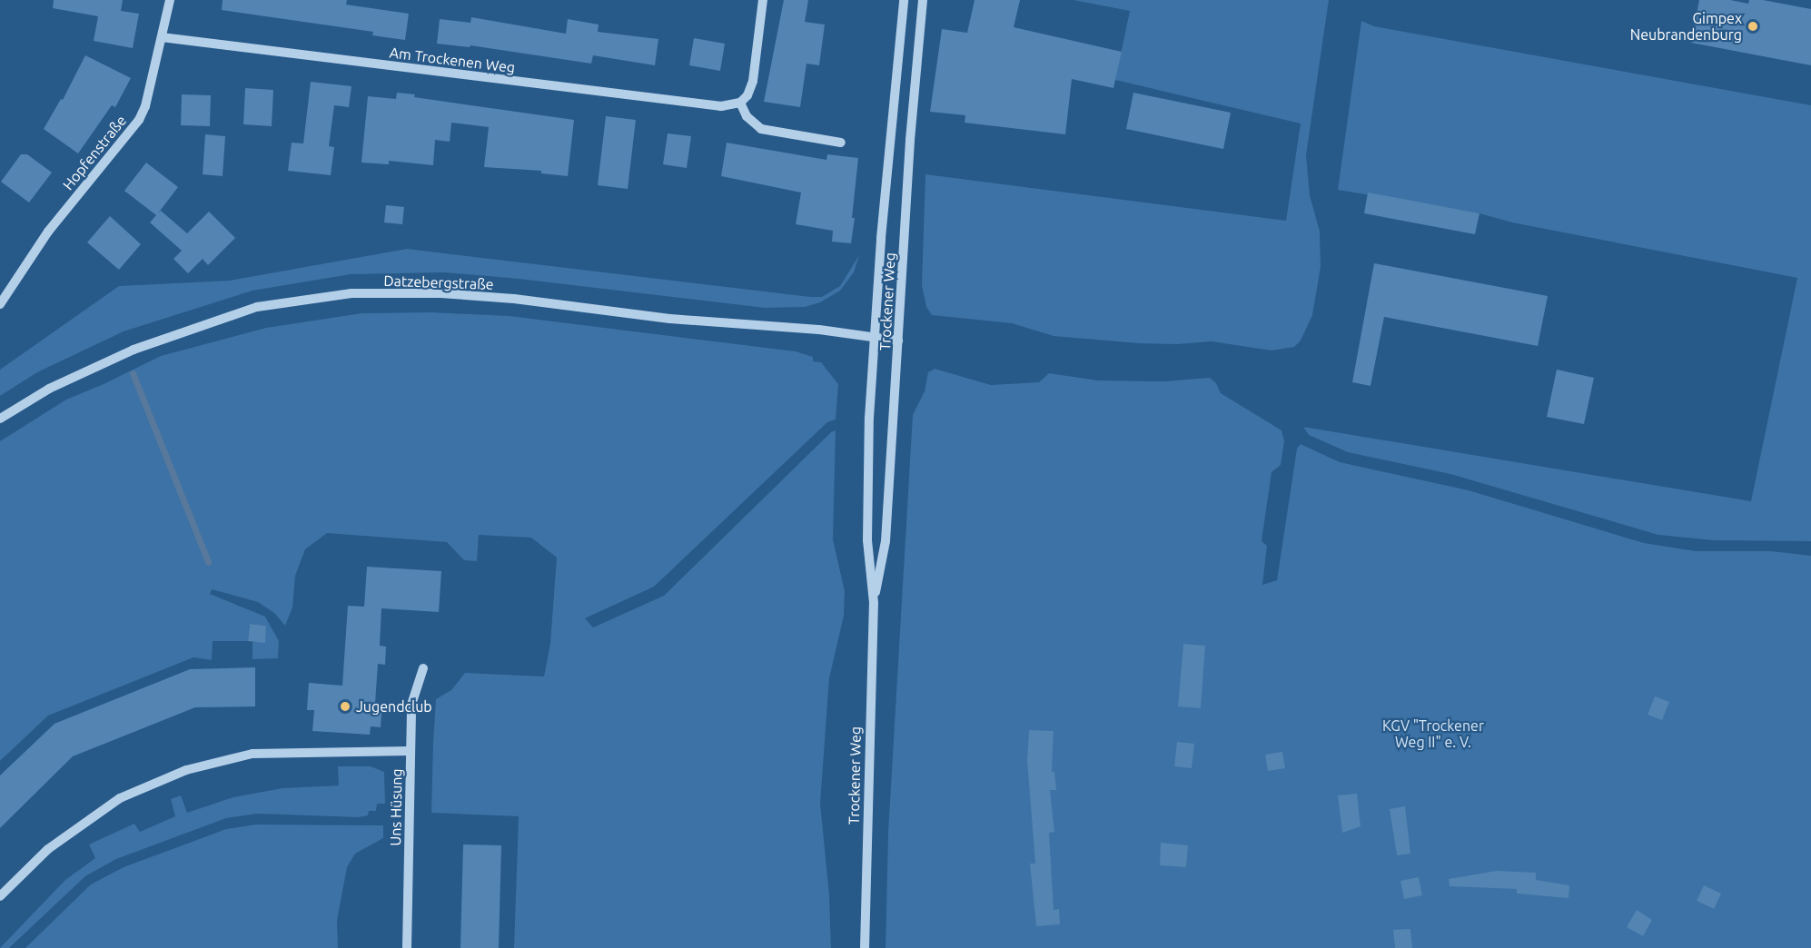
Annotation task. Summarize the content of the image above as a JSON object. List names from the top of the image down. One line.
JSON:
{"streets":{"street":["Am Trockenen Weg","Hopfenstraße","Datzebergstraße","Trockener Weg","Uns Hüsung"]},"crossings":[["Am Trockenen Weg","Hopfenstraße"],["Datzebergstraße","Trockener Weg"]],"parks":["KGV \"Trockener Weg II\" e. V."],"places":["Gimpex Neubrandenburg","Jugendclub"]}
